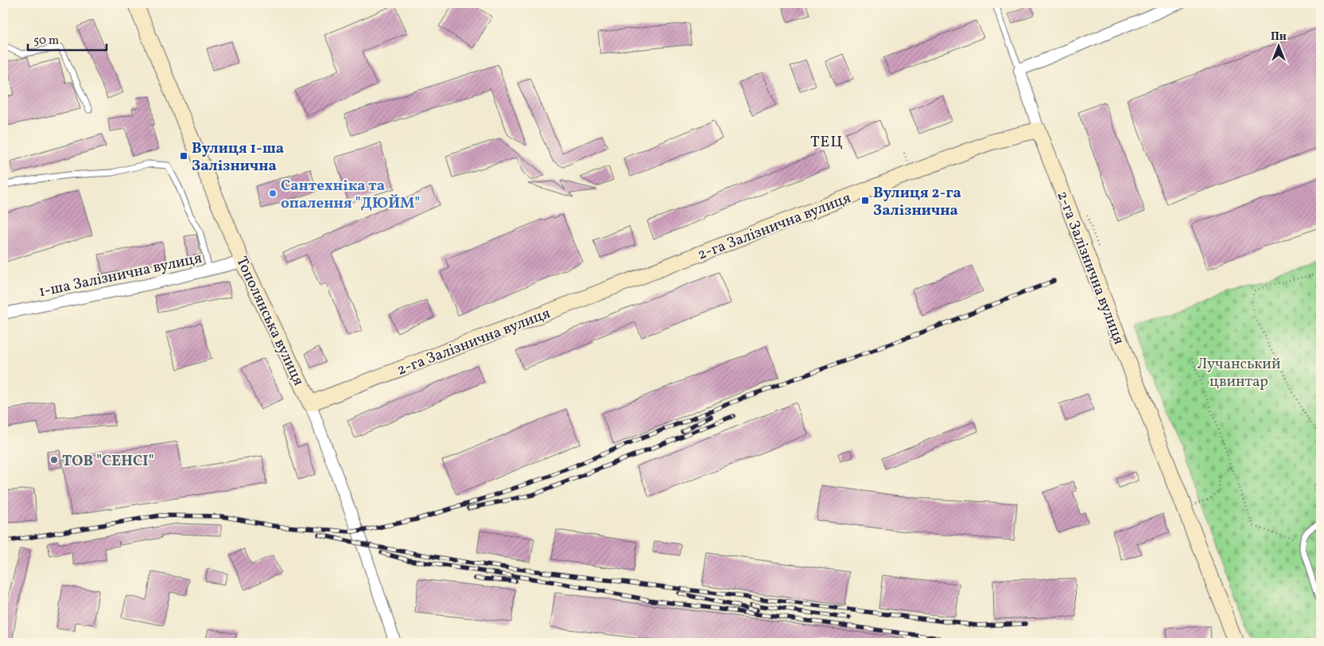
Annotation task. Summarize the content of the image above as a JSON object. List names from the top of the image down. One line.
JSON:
{"streets":{"street":["2-га Залізнична вулиця","1-ша Залізнична вулиця","Тополянська вулиця"]},"crossings":[["2-га Залізнична вулиця","Тополянська вулиця"],["1-ша Залізнична вулиця","Тополянська вулиця"]],"districts":["ТЕЦ"],"parks":["Лучанський цвинтар"],"places":{"transit":["Вулиця 1-ша Залізнична","Вулиця 2-га Залізнична"],"other":["Сантехніка та опалення \"ДЮЙМ\"","ТОВ \"СЕНСІ\""]},"scale_bar":"50 m","north":"top"}
